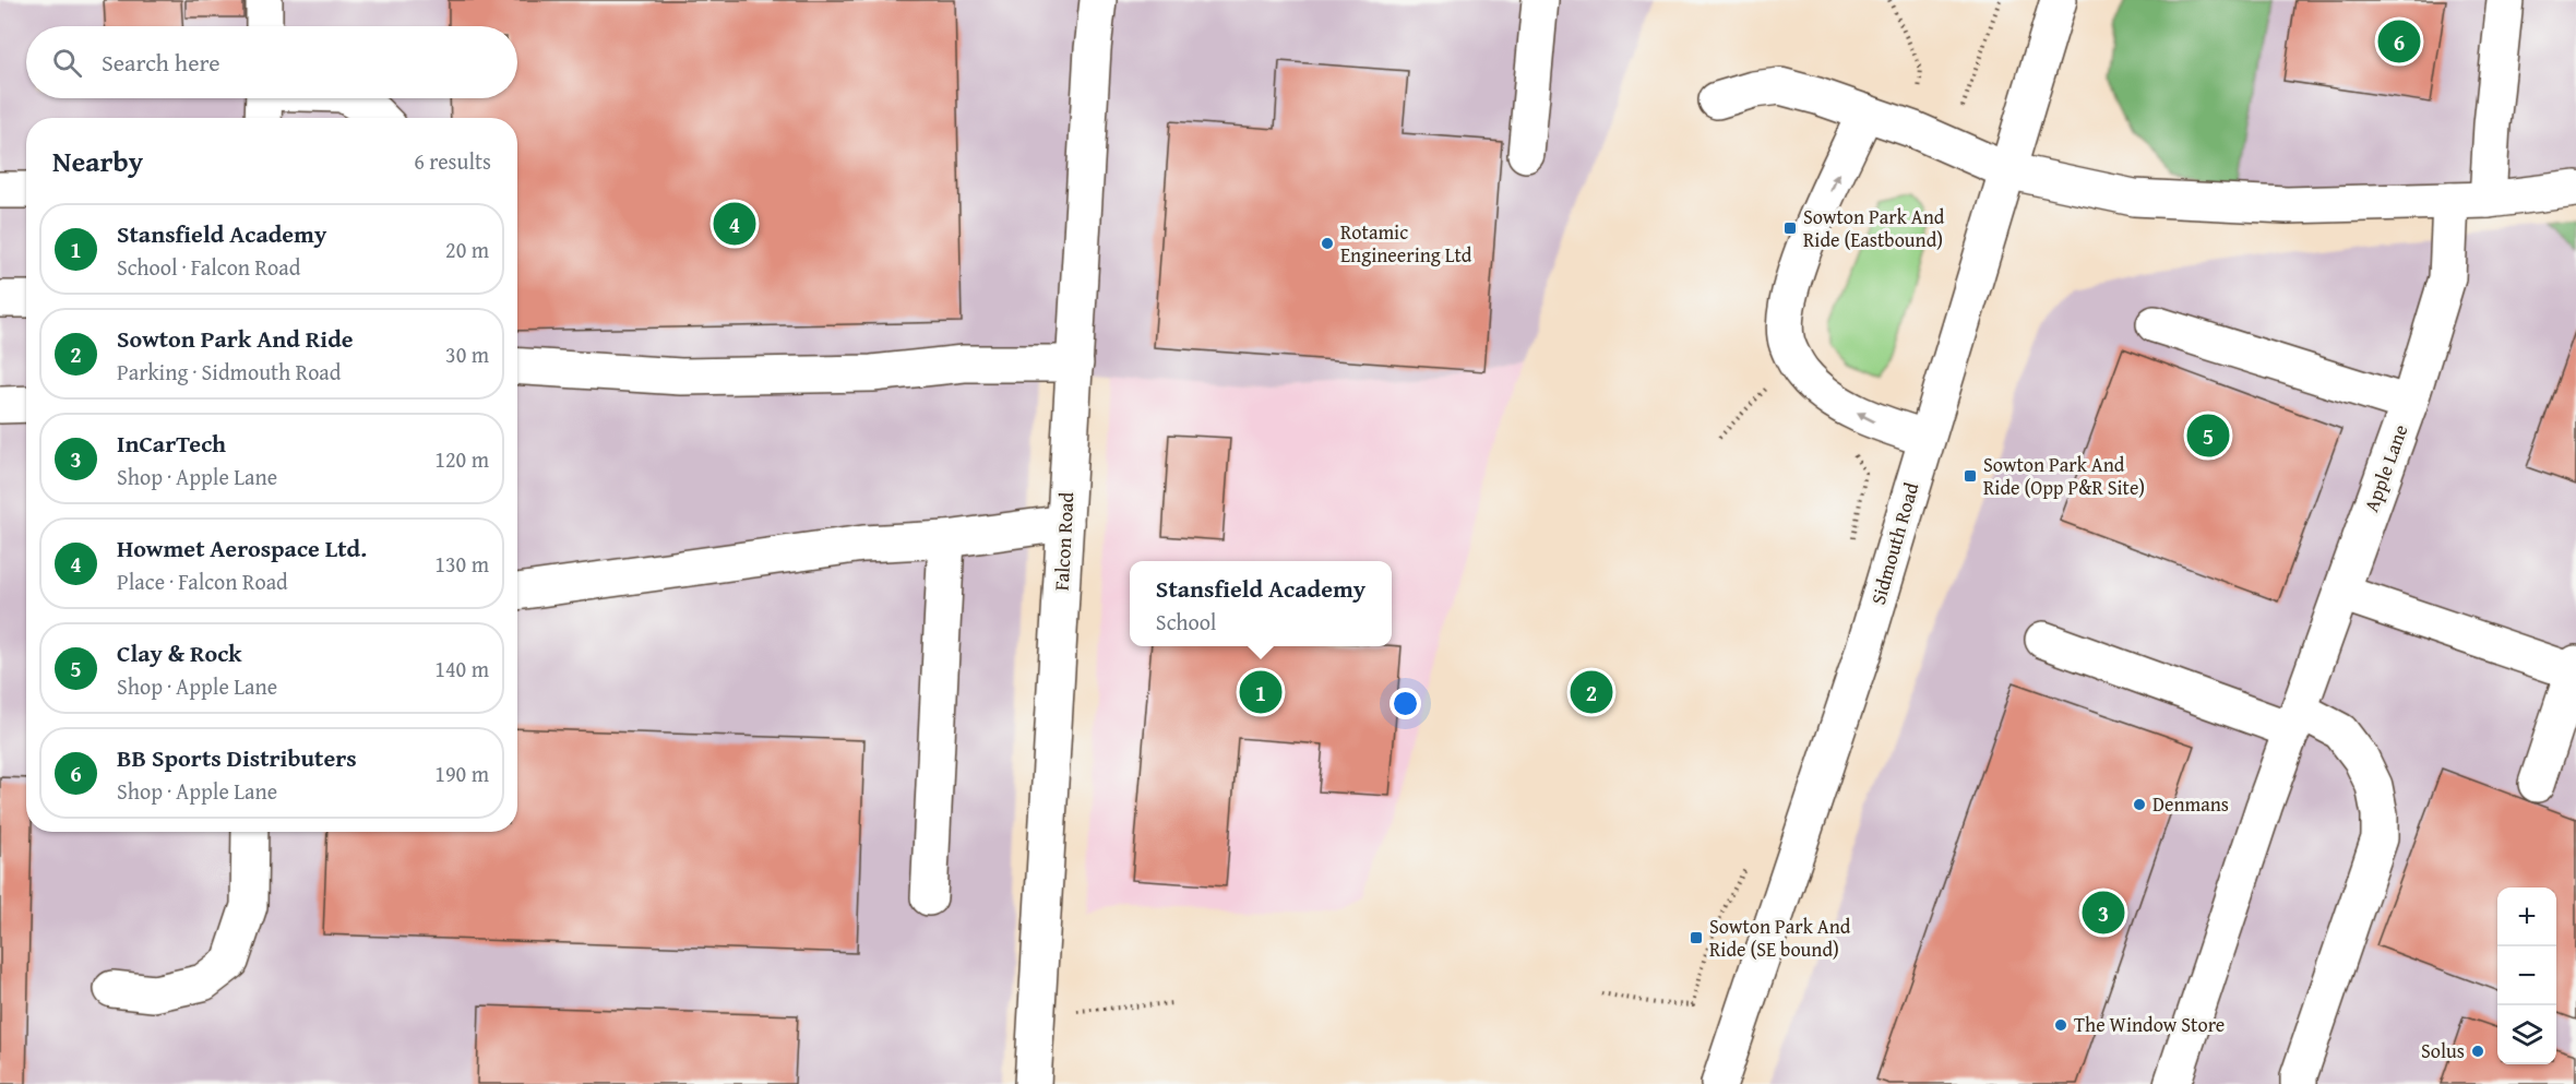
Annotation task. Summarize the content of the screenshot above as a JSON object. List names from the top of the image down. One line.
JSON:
{"streets":{"street":["Apple Lane","Falcon Road","Sidmouth Road"]},"places":{"transit":["Sowton Park And Ride (Eastbound)","Sowton Park And Ride (Opp P&R Site)","Sowton Park And Ride (SE bound)"],"other":["Rotamic Engineering Ltd","Denmans","The Window Store","Solus"]},"page":{"pins":["6","4","5","1","2","3"],"search":"Search here","heading":["Nearby","6 results"],"list":[{"mark":"1","name":"Stansfield Academy","note":"School · Falcon Road","value":"20 m"},{"mark":"2","name":"Sowton Park And Ride","note":"Parking · Sidmouth Road","value":"30 m"},{"mark":"3","name":"InCarTech","note":"Shop · Apple Lane","value":"120 m"},{"mark":"4","name":"Howmet Aerospace Ltd.","note":"Place · Falcon Road","value":"130 m"},{"mark":"5","name":"Clay & Rock","note":"Shop · Apple Lane","value":"140 m"},{"mark":"6","name":"BB Sports Distributers","note":"Shop · Apple Lane","value":"190 m"}],"popup":["Stansfield Academy","School"],"map_buttons":["+","−"]}}
